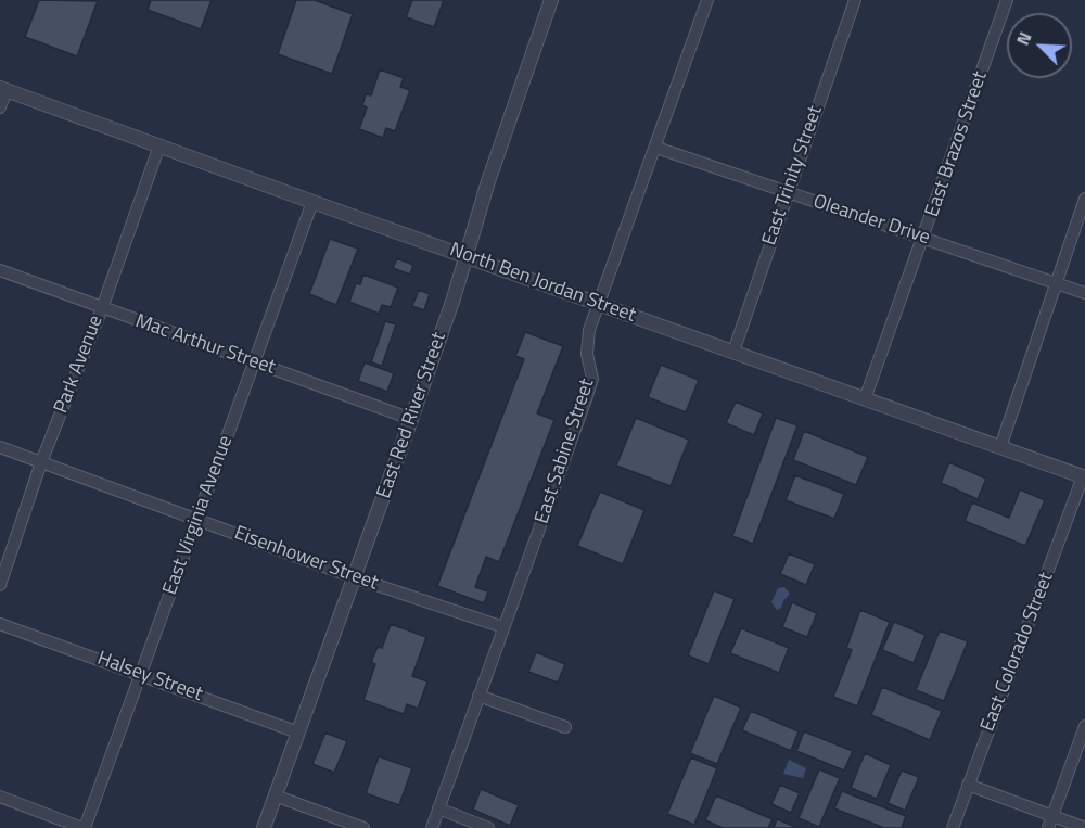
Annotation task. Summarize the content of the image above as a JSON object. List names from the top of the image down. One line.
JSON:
{"streets":{"street":["East Brazos Street","East Trinity Street","Oleander Drive","North Ben Jordan Street","Mac Arthur Street","Park Avenue","East Red River Street","East Sabine Street","East Virginia Avenue","Eisenhower Street","East Colorado Street","Halsey Street"]},"crossings":[["East Brazos Street","Oleander Drive"],["East Brazos Street","North Ben Jordan Street"],["East Trinity Street","Oleander Drive"],["East Trinity Street","North Ben Jordan Street"],["Oleander Drive","East Sabine Street"],["North Ben Jordan Street","Park Avenue"],["North Ben Jordan Street","East Red River Street"],["North Ben Jordan Street","East Sabine Street"],["North Ben Jordan Street","East Virginia Avenue"],["North Ben Jordan Street","East Colorado Street"],["Mac Arthur Street","Park Avenue"],["Mac Arthur Street","East Red River Street"],["Mac Arthur Street","East Virginia Avenue"],["Park Avenue","Eisenhower Street"],["East Red River Street","Eisenhower Street"],["East Red River Street","Halsey Street"],["East Sabine Street","Eisenhower Street"],["East Virginia Avenue","Eisenhower Street"],["East Virginia Avenue","Halsey Street"]],"north":"top left"}
